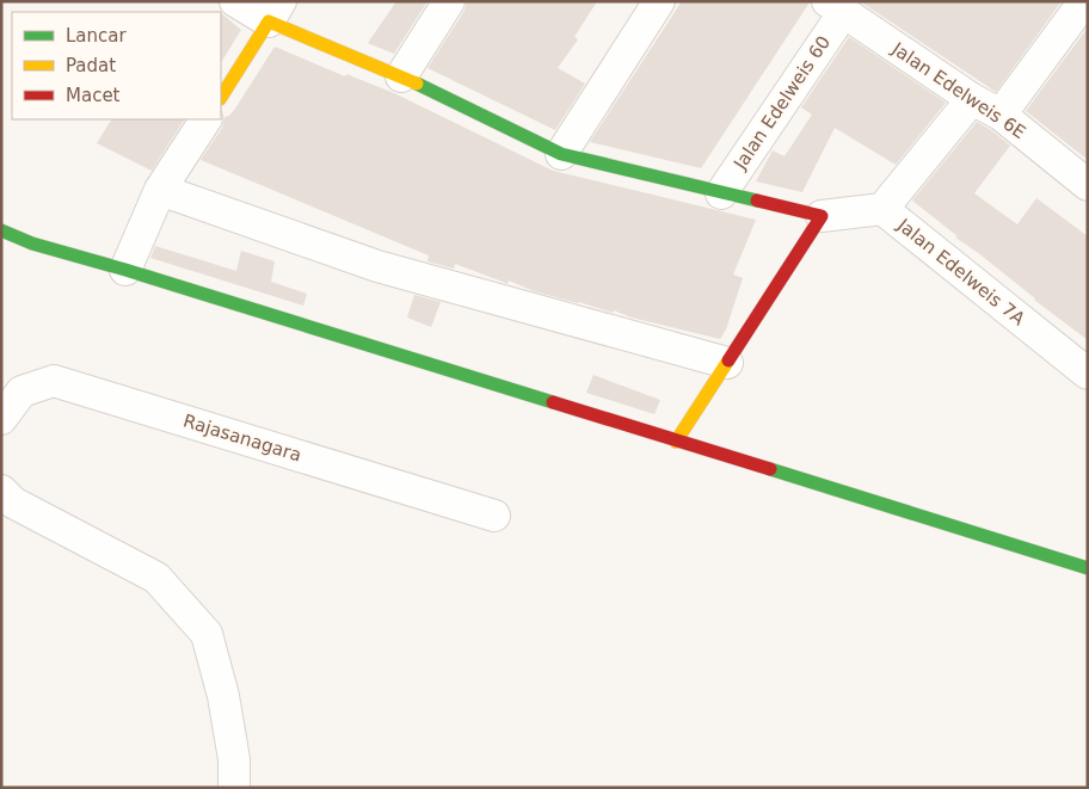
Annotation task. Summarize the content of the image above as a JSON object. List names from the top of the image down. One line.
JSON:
{"streets":{"street":["Jalan Edelweis 6E","Jalan Edelweis 60","Jalan Edelweis 7A","Rajasanagara"]},"crossings":[["Jalan Edelweis 6E","Jalan Edelweis 60"]],"legend":["Lancar","Padat","Macet"]}
